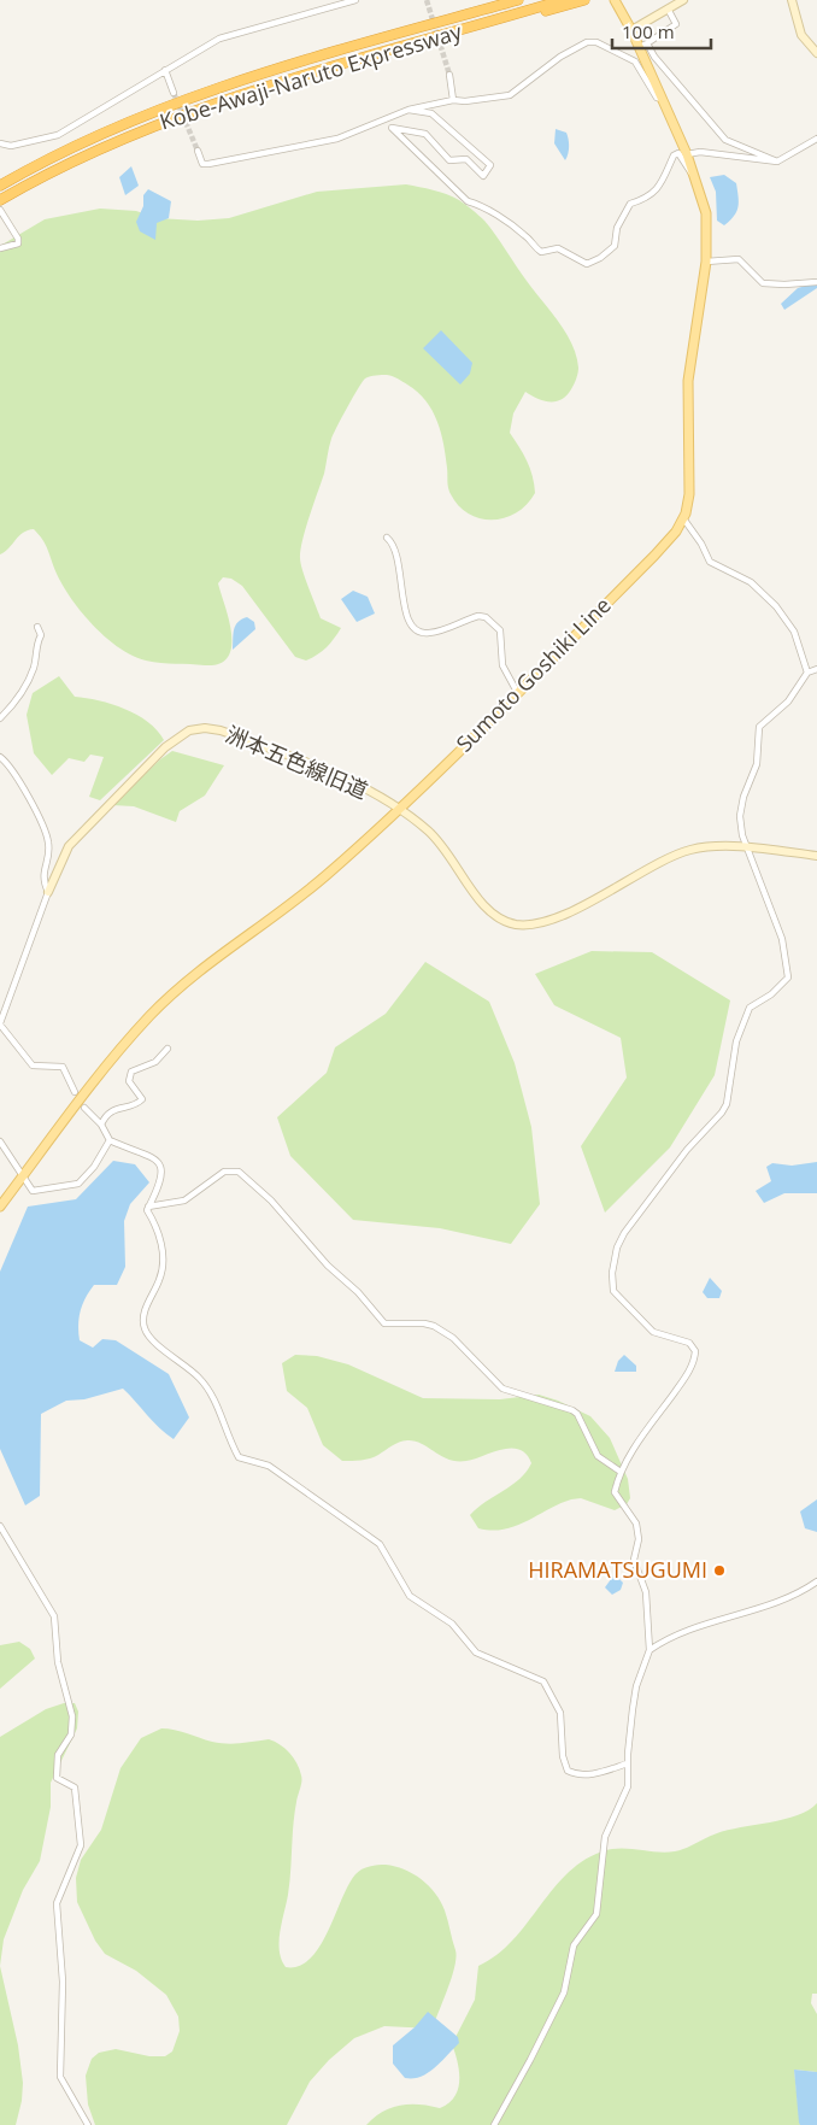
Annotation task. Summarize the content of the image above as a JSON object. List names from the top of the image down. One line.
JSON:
{"streets":{"highway":["Kobe-Awaji-Naruto Expressway"],"main road":["Sumoto Goshiki Line"],"street":["洲本五色線旧道"]},"crossings":[["Sumoto Goshiki Line","洲本五色線旧道"]],"places":["HIRAMATSUGUMI"],"scale_bar":"100 m"}
